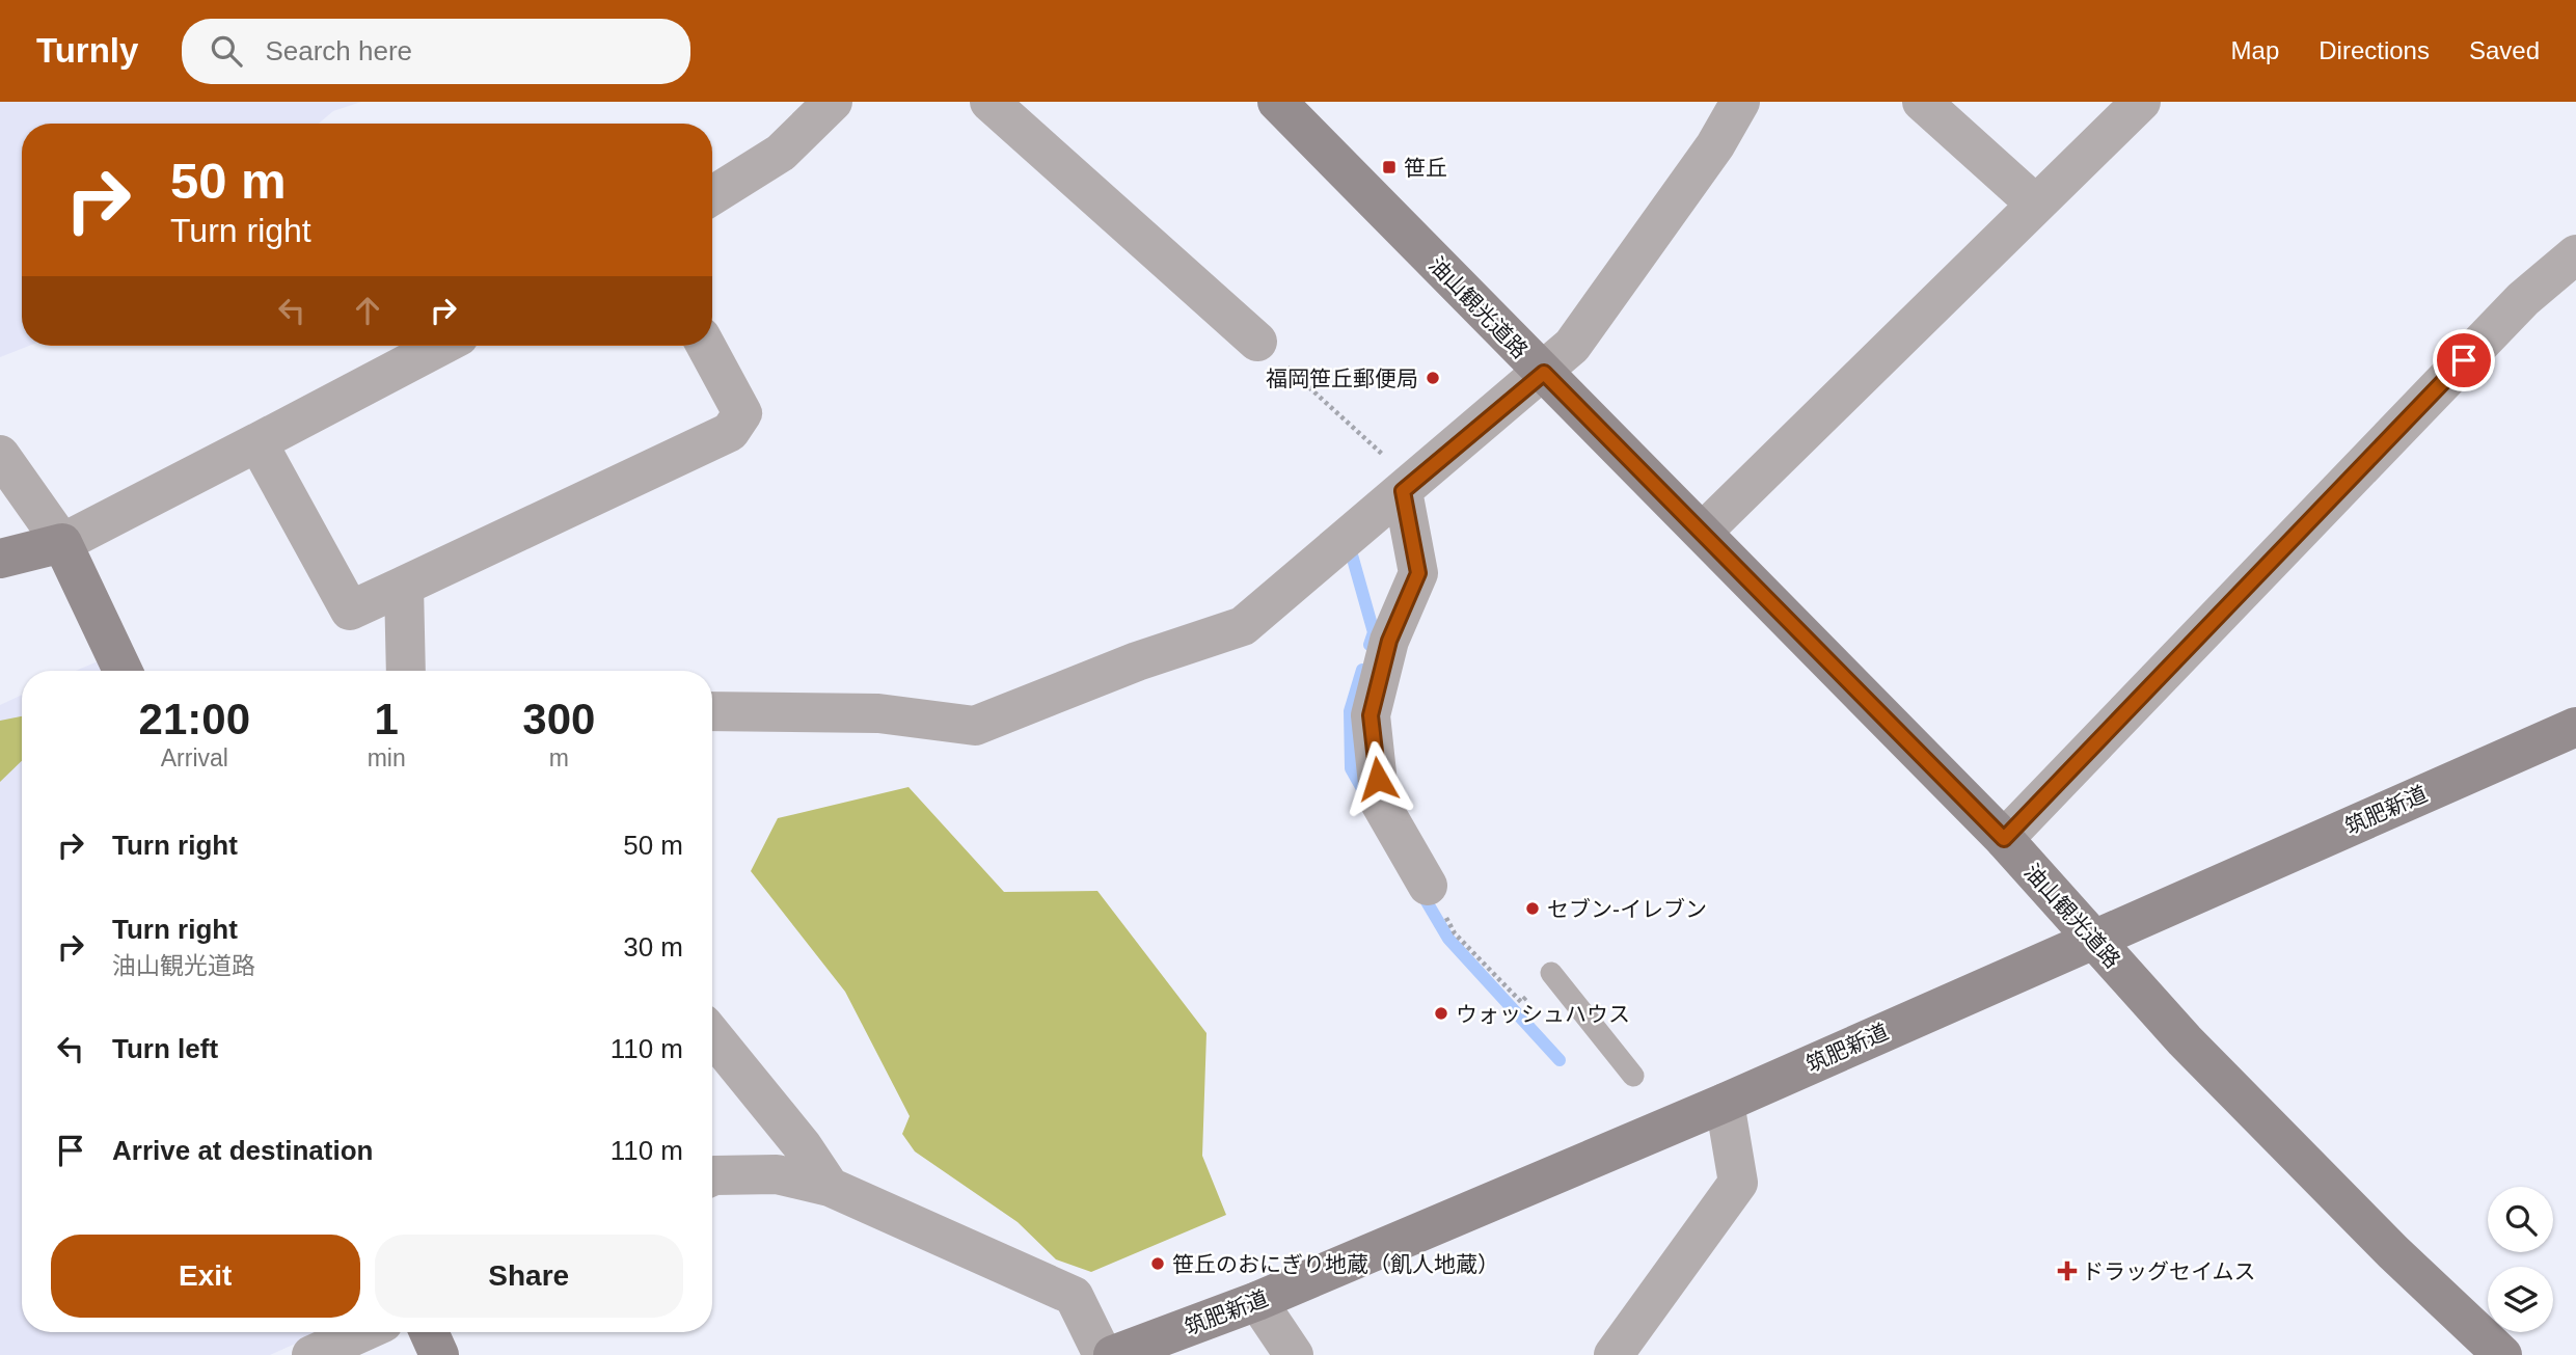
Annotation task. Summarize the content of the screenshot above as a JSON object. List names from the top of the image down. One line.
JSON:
{"streets":{"street":["油山観光道路","筑肥新道"]},"crossings":[["油山観光道路","筑肥新道"]],"places":{"transit":["笹丘"],"other":["福岡笹丘郵便局","セブン-イレブン","ウォッシュハウス","笹丘のおにぎり地蔵（飢人地蔵）"],"health":["ドラッグセイムス"]},"page":{"header":"Turnly","search":"Search here","nav":["Map","Directions","Saved"],"turn":["50 m","Turn right"],"eta":["21:00","Arrival","1","min","300","m"],"list":[{"name":"Turn right","value":"50 m"},{"name":"Turn right","note":"油山観光道路","value":"30 m"},{"name":"Turn left","value":"110 m"},{"name":"Arrive at destination","value":"110 m"}],"buttons":["Exit","Share"]}}
